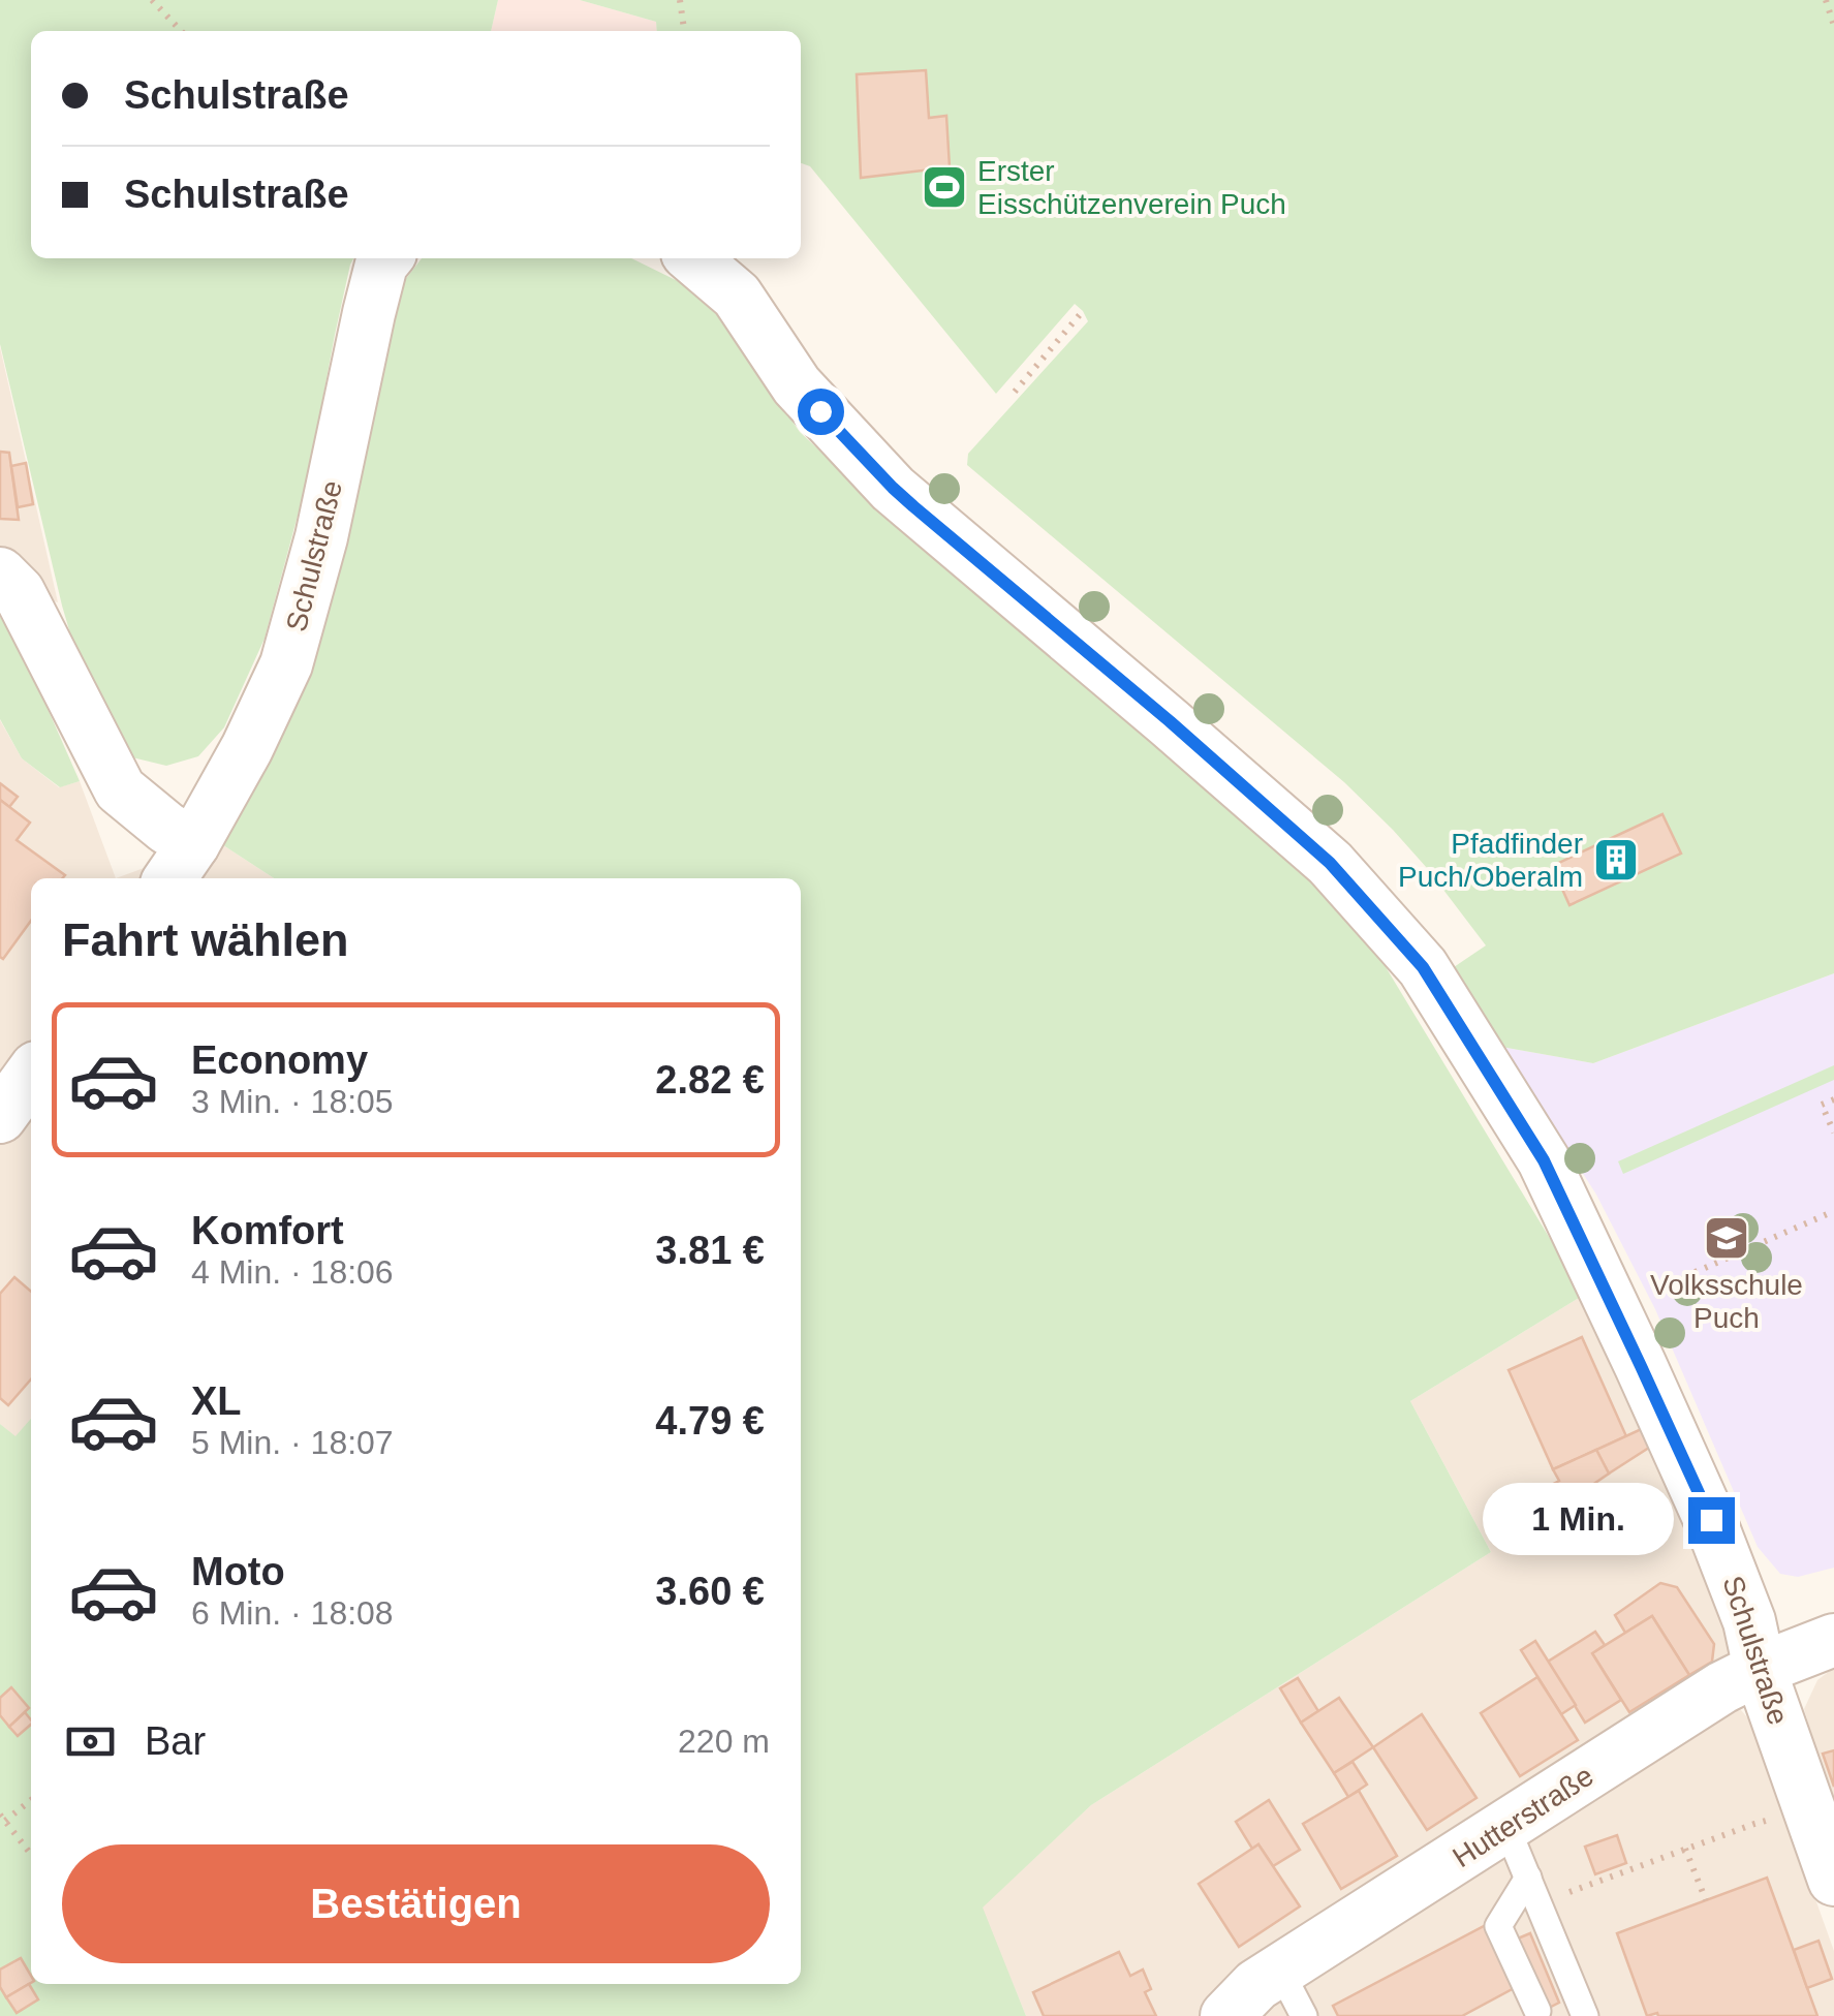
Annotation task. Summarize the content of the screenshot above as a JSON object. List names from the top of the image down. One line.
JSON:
{"streets":{"street":["Schulstraße","Hutterstraße"]},"crossings":[["Schulstraße","Hutterstraße"]],"places":{"sports":["Erster Eisschützenverein Puch"],"building":["Pfadfinder Puch/Oberalm"],"school or university":["Volksschule Puch"]},"page":{"banner":["Schulstraße","Schulstraße"],"heading":"Fahrt wählen","list":[{"name":"Economy","note":"3 Min. · 18:05","value":"2.82 €"},{"name":"Komfort","note":"4 Min. · 18:06","value":"3.81 €"},{"name":"XL","note":"5 Min. · 18:07","value":"4.79 €"},{"name":"Moto","note":"6 Min. · 18:08","value":"3.60 €"}],"bubble":"1 Min.","pay":["Bar","220 m"],"buttons":"Bestätigen"}}
